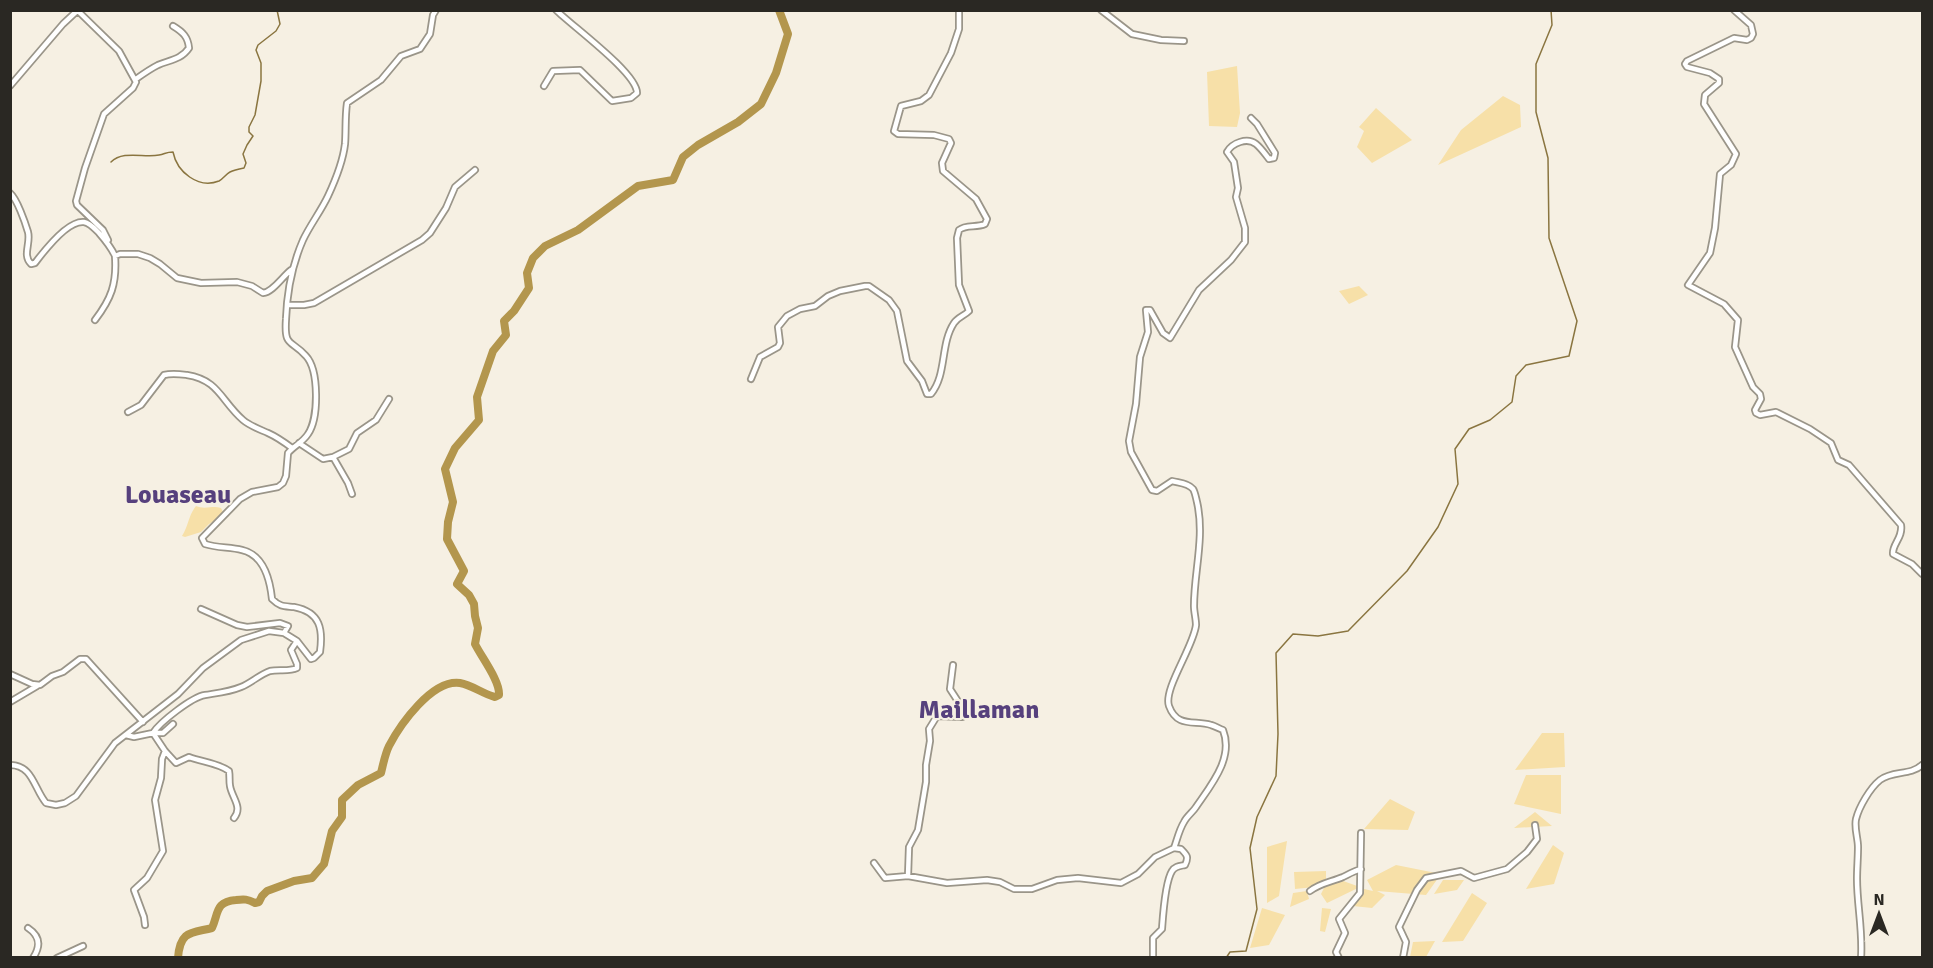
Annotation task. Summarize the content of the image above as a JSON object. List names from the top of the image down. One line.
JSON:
{"districts":["Louaseau","Maillaman"],"north":"top"}
